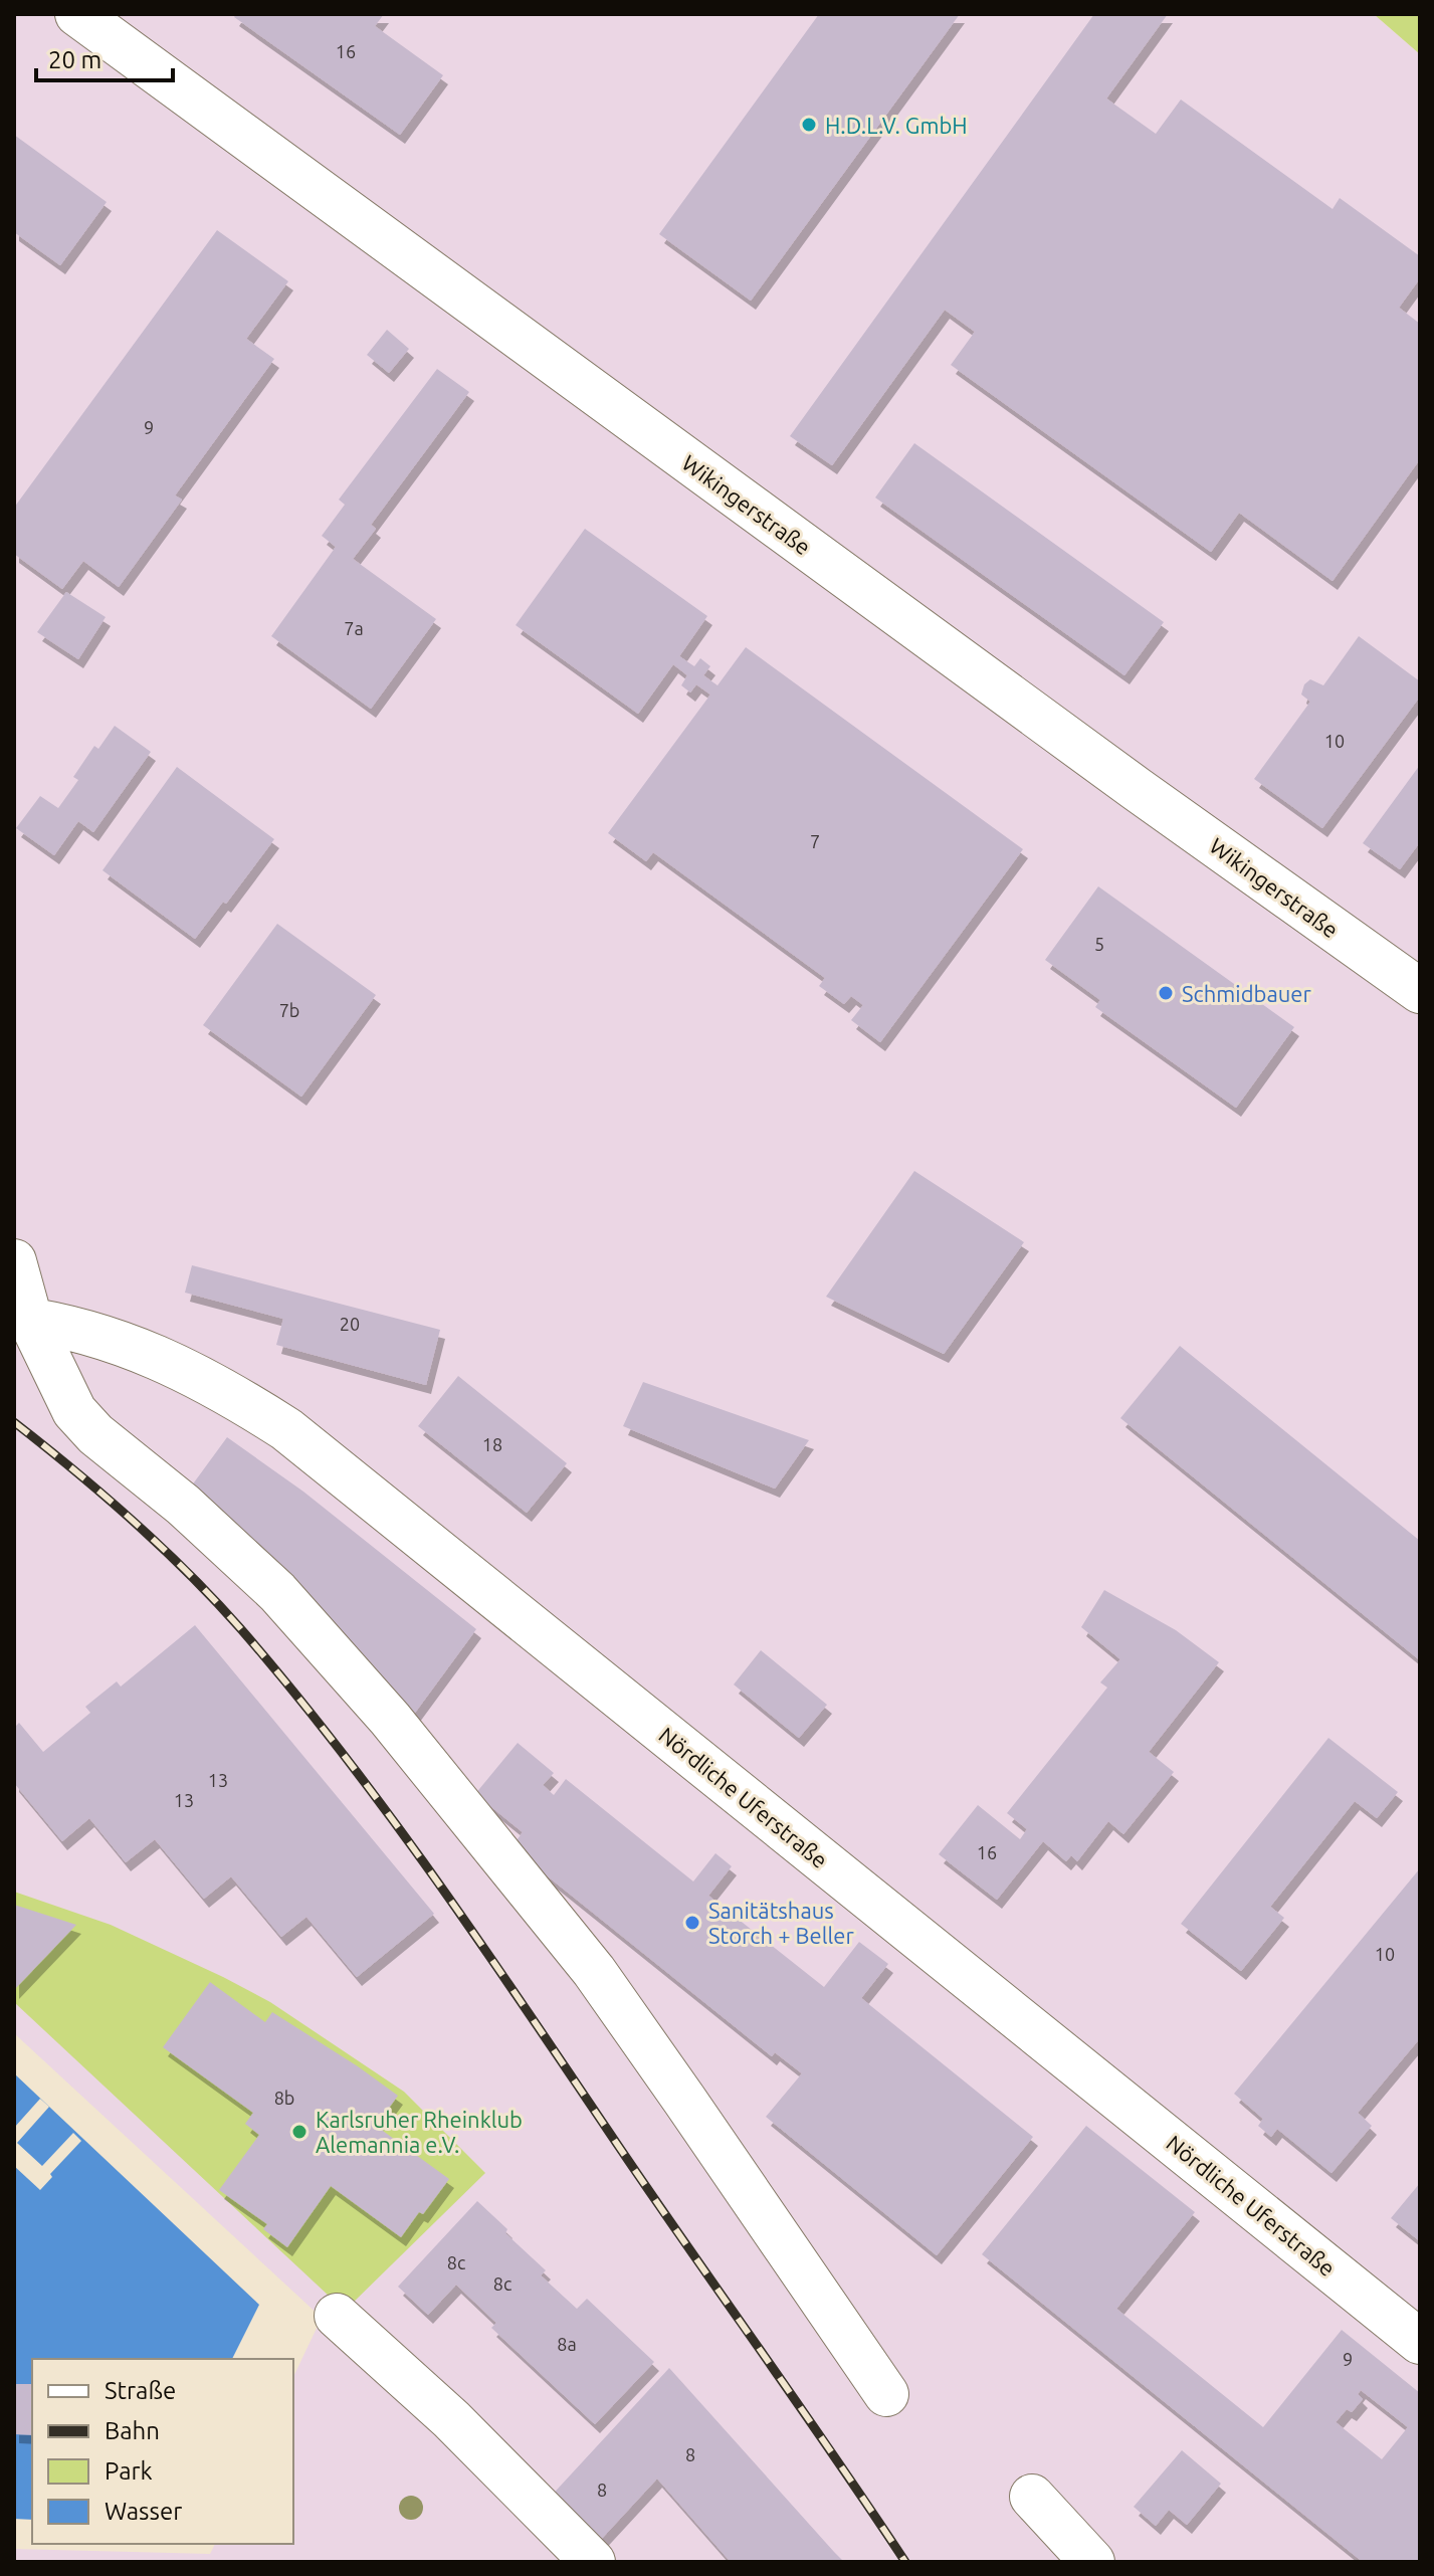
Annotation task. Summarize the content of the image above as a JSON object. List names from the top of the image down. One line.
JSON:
{"streets":{"street":["Wikingerstraße","Nördliche Uferstraße"]},"places":["H.D.L.V. GmbH","Schmidbauer","Sanitätshaus Storch + Beller","Karlsruher Rheinklub Alemannia e.V."],"house_numbers":["16","9","7a","10","7","5","7b","20","18","13","13","16","10","8b","8c","8c","8a","9","8","8"],"legend":["Straße","Bahn","Park","Wasser"],"scale_bar":"20 m"}
